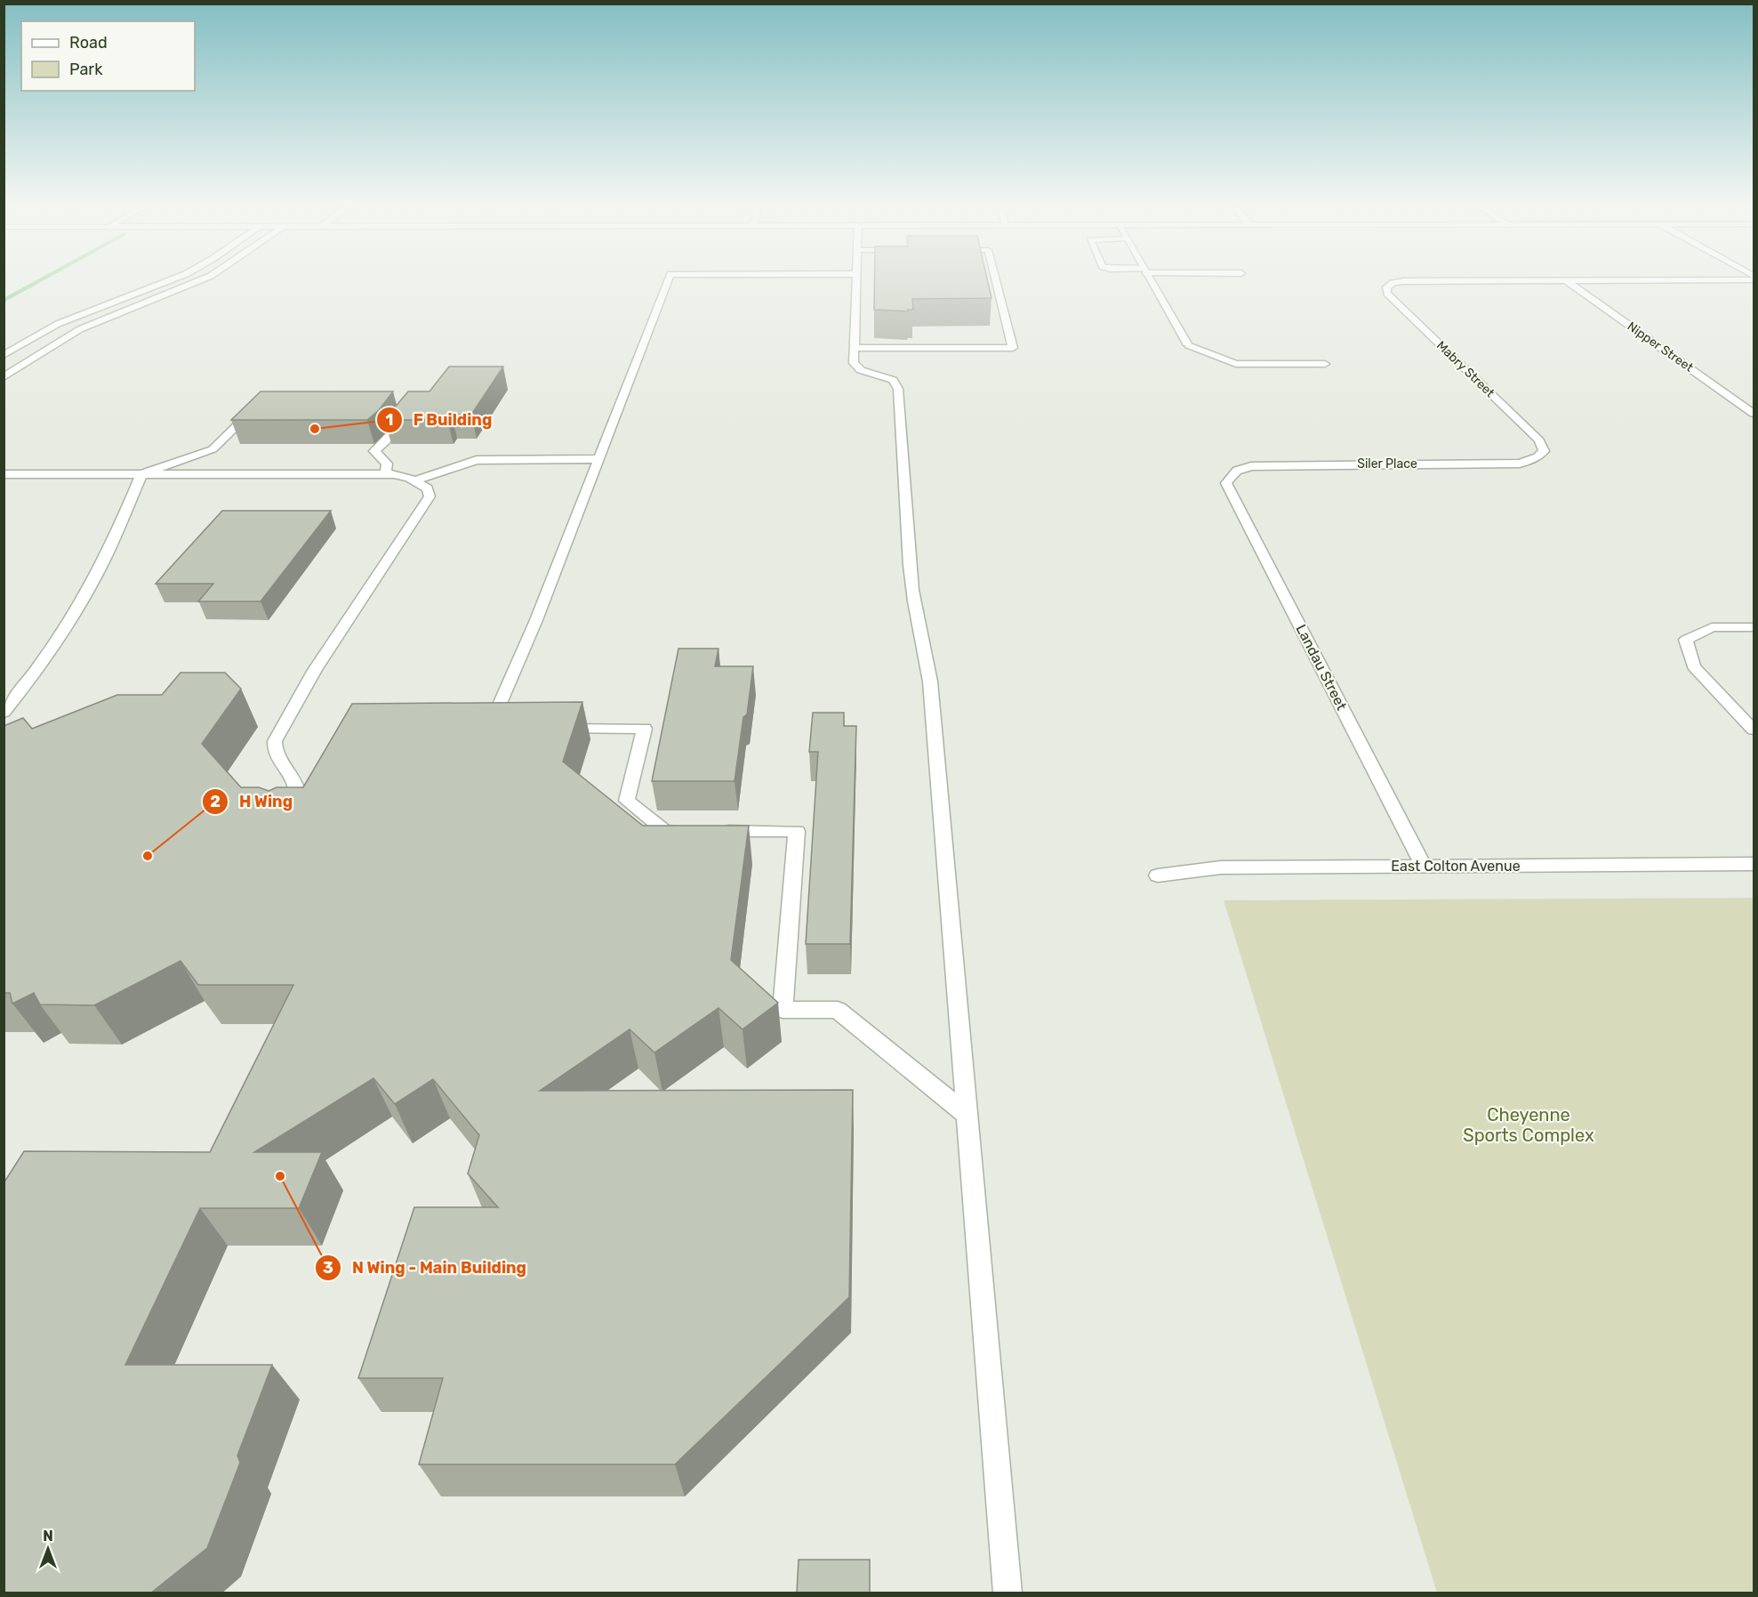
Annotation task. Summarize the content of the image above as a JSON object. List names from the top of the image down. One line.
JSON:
{"streets":{"street":["Nipper Street","Mabry Street","Siler Place","Landau Street","East Colton Avenue"]},"crossings":[["Nipper Street","Mabry Street"],["Mabry Street","Siler Place"],["Siler Place","Landau Street"],["Landau Street","East Colton Avenue"]],"parks":["Cheyenne Sports Complex"],"places":["F Building","H Wing","N Wing - Main Building"],"legend":["Road","Park"],"north":"top"}
